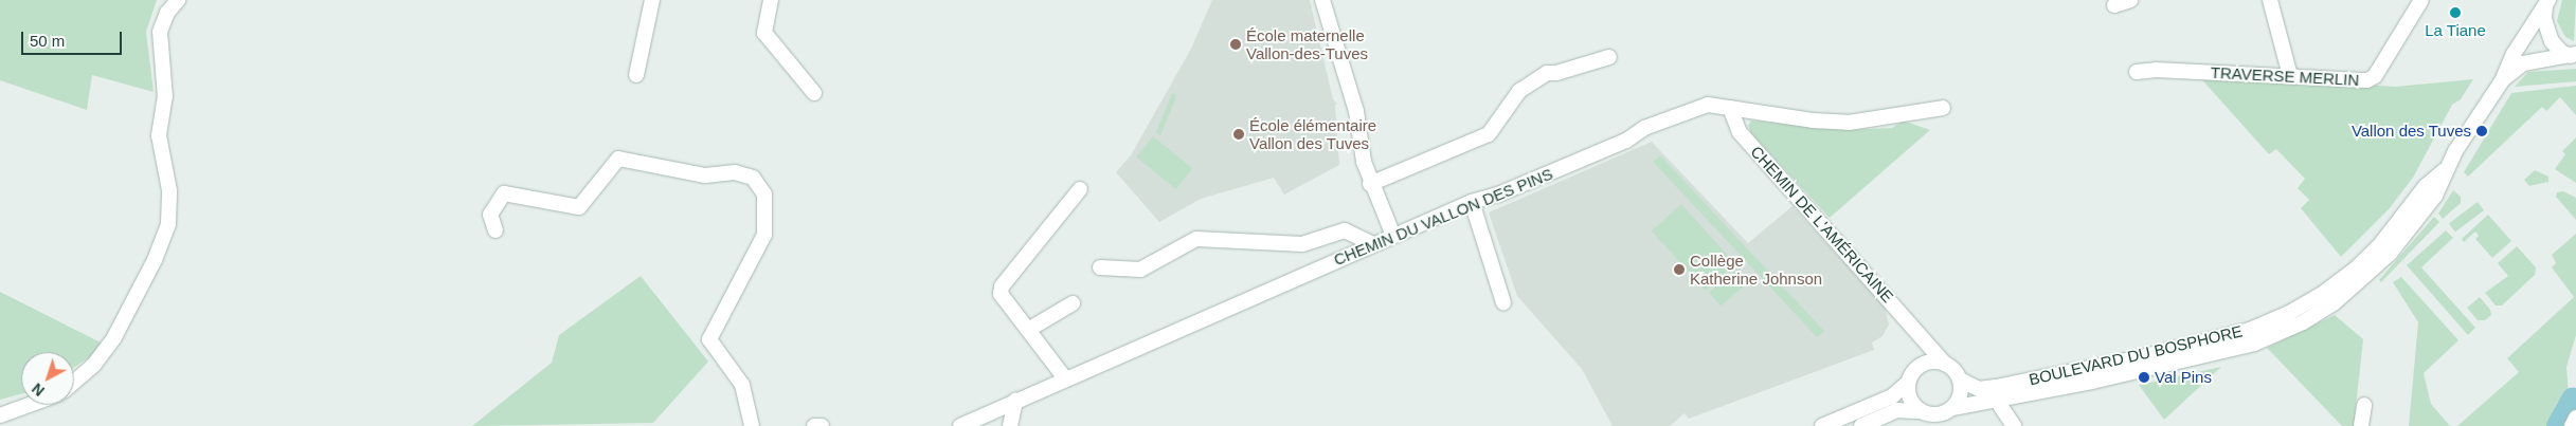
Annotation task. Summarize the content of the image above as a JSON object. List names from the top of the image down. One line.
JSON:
{"streets":{"street":["TRAVERSE MERLIN","CHEMIN DU VALLON DES PINS","CHEMIN DE L'AMÉRICAINE","BOULEVARD DU BOSPHORE"]},"crossings":[["CHEMIN DU VALLON DES PINS","CHEMIN DE L'AMÉRICAINE"],["CHEMIN DE L'AMÉRICAINE","BOULEVARD DU BOSPHORE"]],"places":["La Tiane","École maternelle Vallon-des-Tuves","Vallon des Tuves","École élémentaire Vallon des Tuves","Collège Katherine Johnson","Val Pins"],"scale_bar":"50 m","north":"bottom left"}
